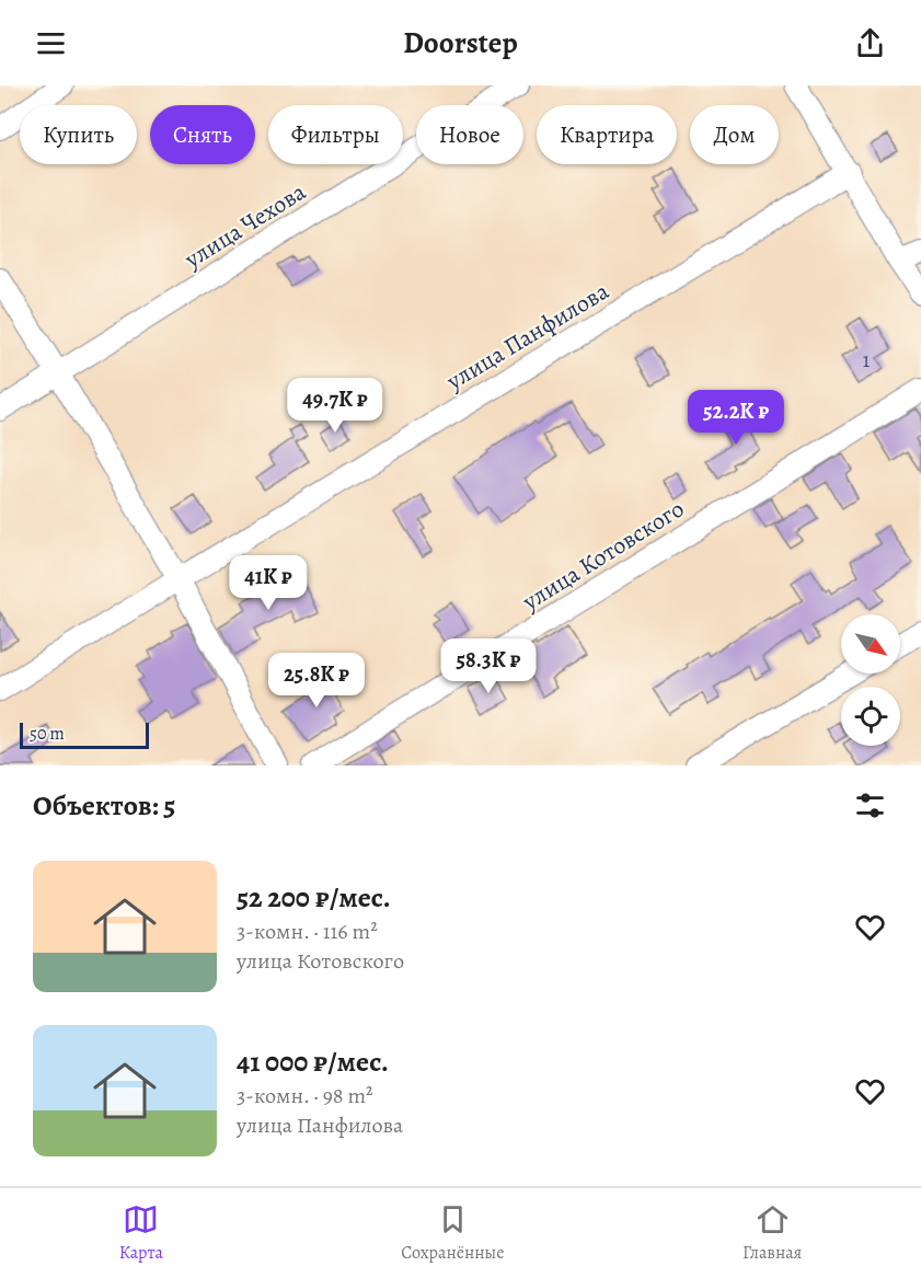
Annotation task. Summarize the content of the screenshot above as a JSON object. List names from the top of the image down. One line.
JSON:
{"streets":{"street":["улица Чехова","улица Панфилова","улица Котовского"]},"house_numbers":["1"],"scale_bar":"50 m","north":"bottom right","page":{"header":"Doorstep","chip":["Купить","Снять","Фильтры","Новое","Квартира","Дом"],"price":["49.7K ₽","52.2K ₽","41K ₽","58.3K ₽","25.8K ₽"],"scale":"50 m","heading":"Объектов: 5","list":[{"name":"52 200 ₽/мес.","note":"3-комн. · 116 m² · улица Котовского"},{"name":"41 000 ₽/мес.","note":"3-комн. · 98 m² · улица Панфилова"}],"tabs":["Карта","Сохранённые","Главная"]}}
